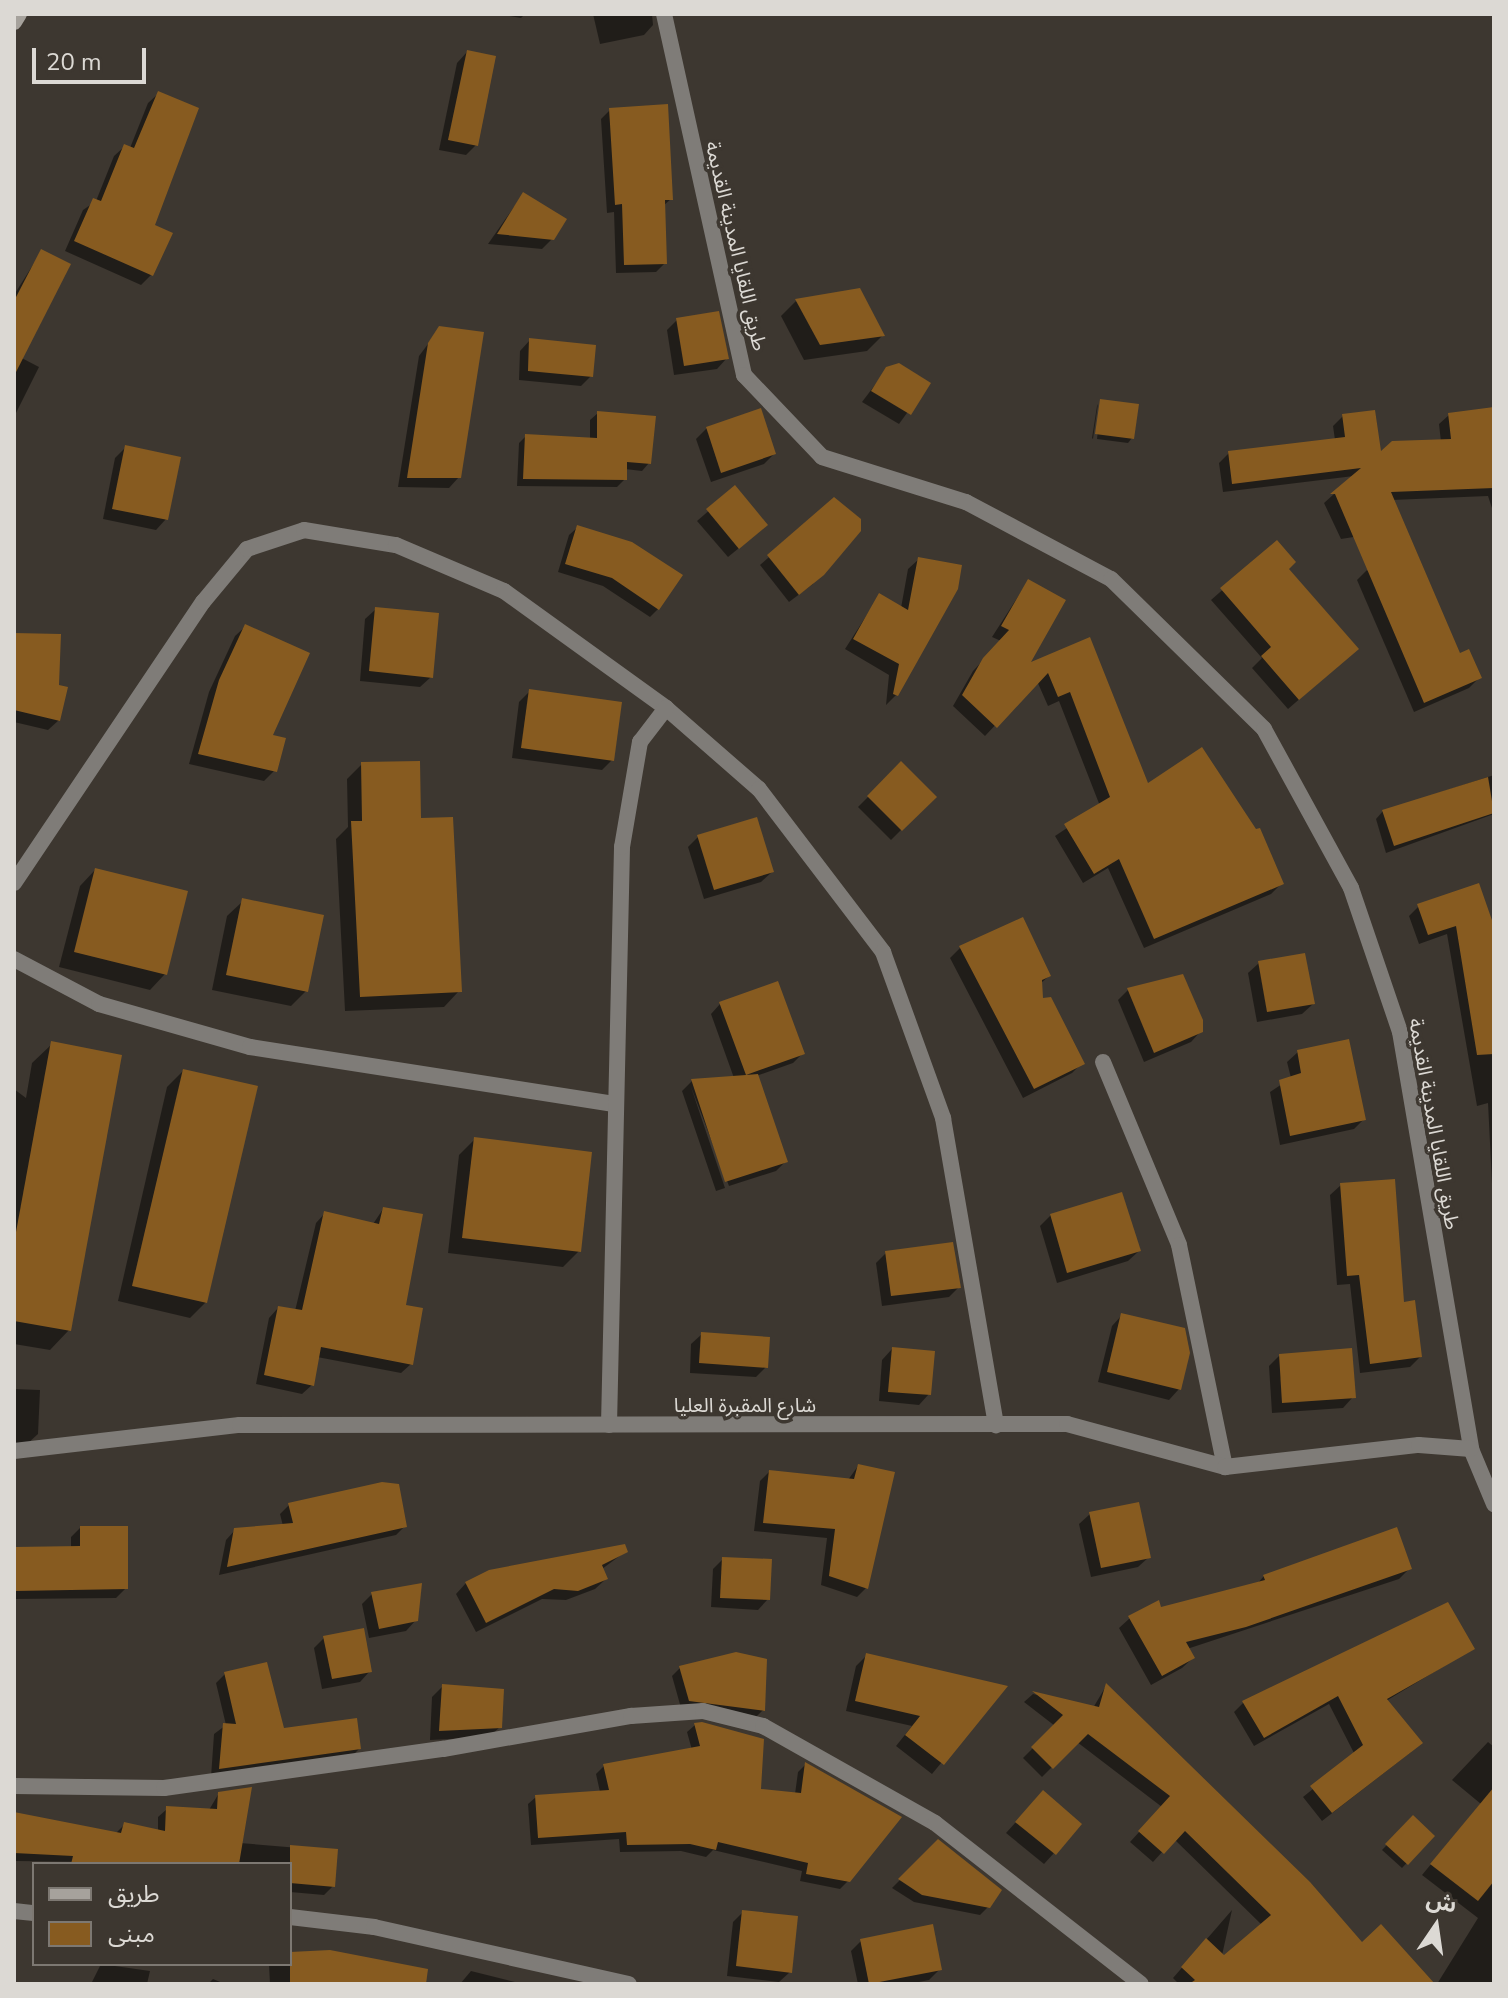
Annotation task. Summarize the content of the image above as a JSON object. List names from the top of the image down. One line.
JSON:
{"streets":{"street":["طريق اللقايا المدينة القديمة","شارع المقبرة العليا"]},"crossings":[["طريق اللقايا المدينة القديمة","شارع المقبرة العليا"]],"legend":["طريق","مبنى"],"scale_bar":"20 m","north":"top"}
